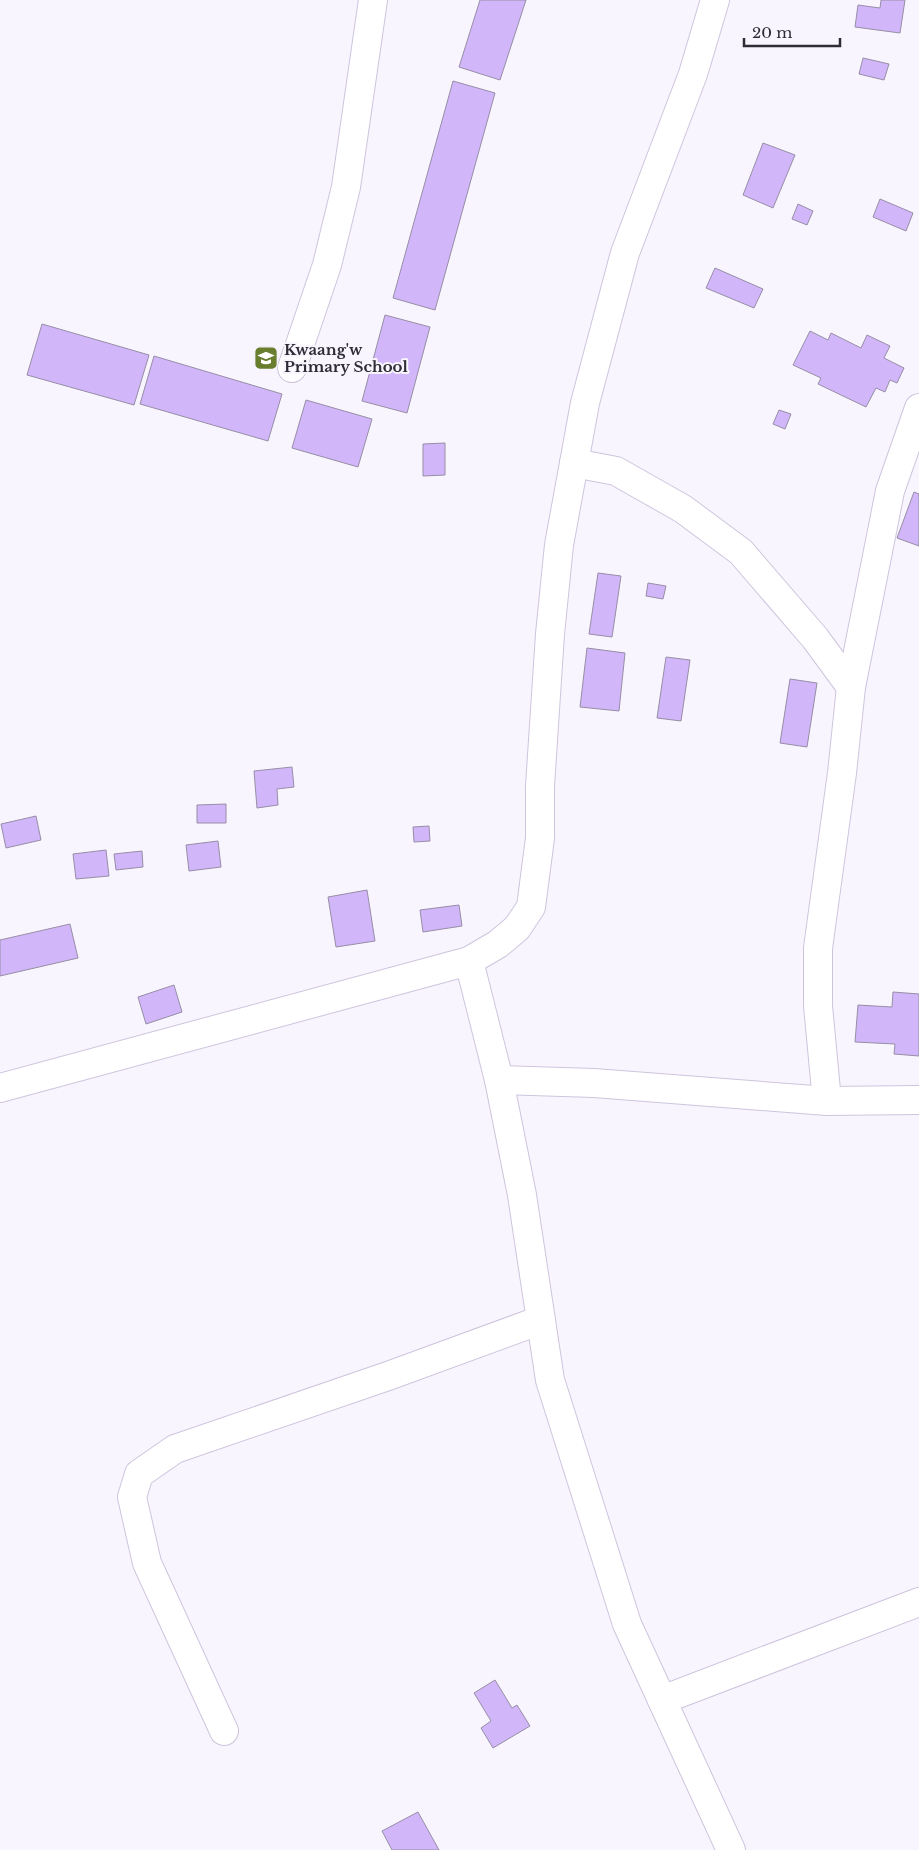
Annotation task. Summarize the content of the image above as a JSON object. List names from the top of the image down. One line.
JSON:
{"places":{"school or university":["Kwaang'w Primary School"]},"scale_bar":"20 m"}
